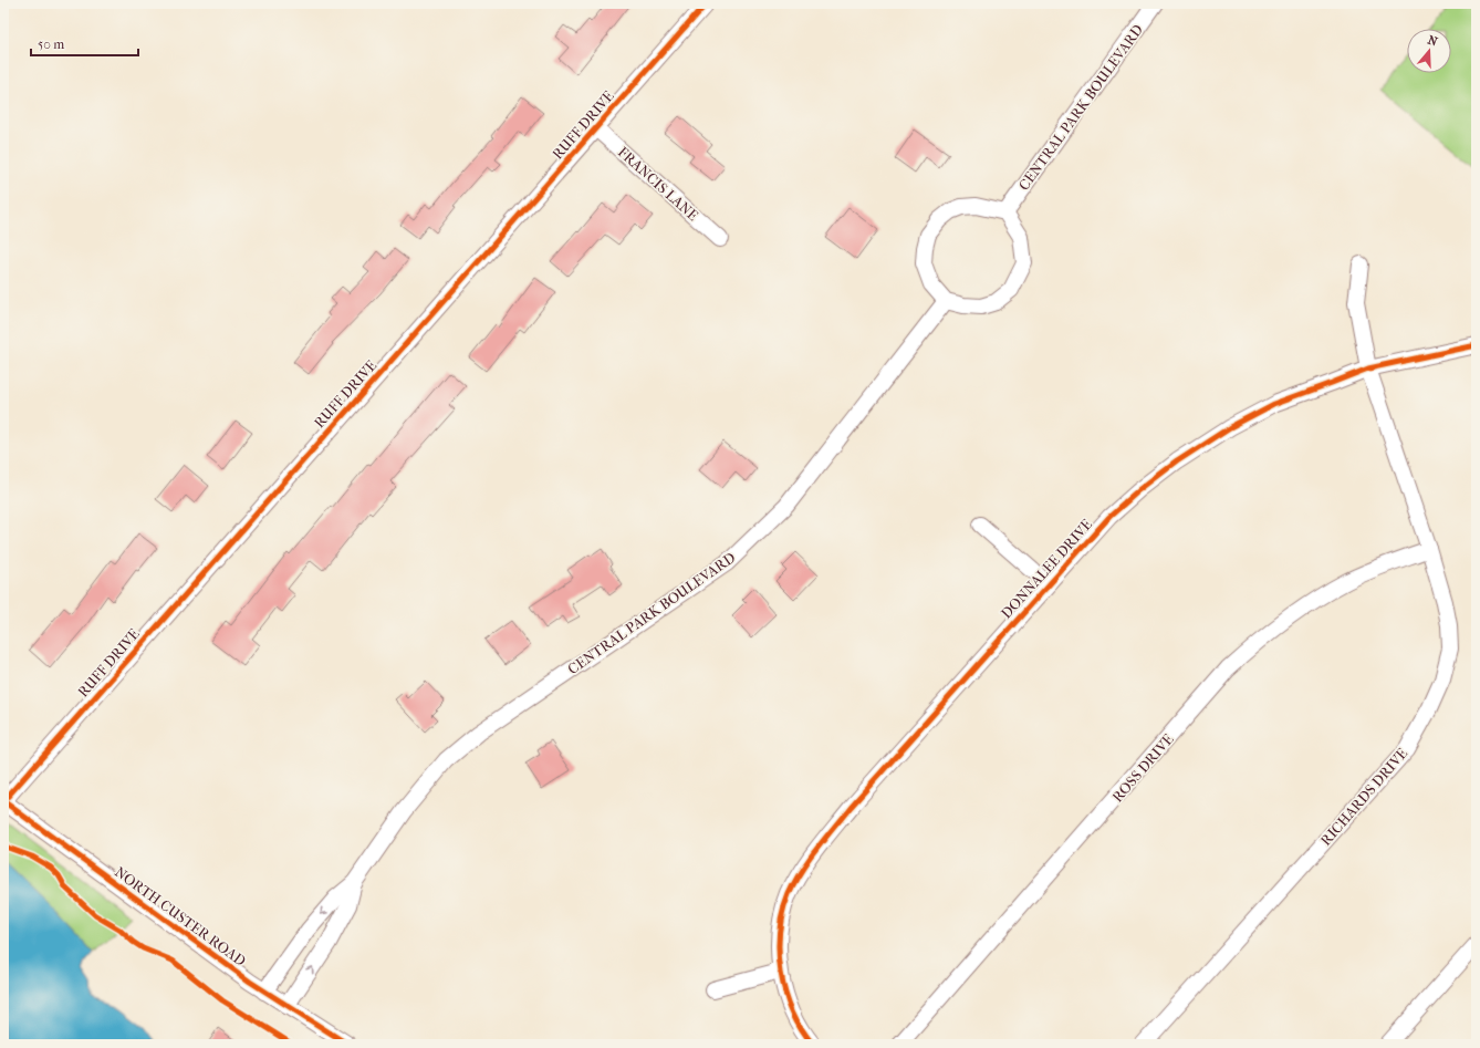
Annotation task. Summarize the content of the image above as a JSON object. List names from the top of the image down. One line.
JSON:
{"streets":{"street":["CENTRAL PARK BOULEVARD","RUFF DRIVE","FRANCIS LANE","DONNALEE DRIVE","ROSS DRIVE","RICHARDS DRIVE","NORTH CUSTER ROAD"]},"crossings":[["CENTRAL PARK BOULEVARD","NORTH CUSTER ROAD"],["RUFF DRIVE","FRANCIS LANE"],["RUFF DRIVE","NORTH CUSTER ROAD"],["DONNALEE DRIVE","RICHARDS DRIVE"],["ROSS DRIVE","RICHARDS DRIVE"]],"scale_bar":"50 m","north":"top"}
